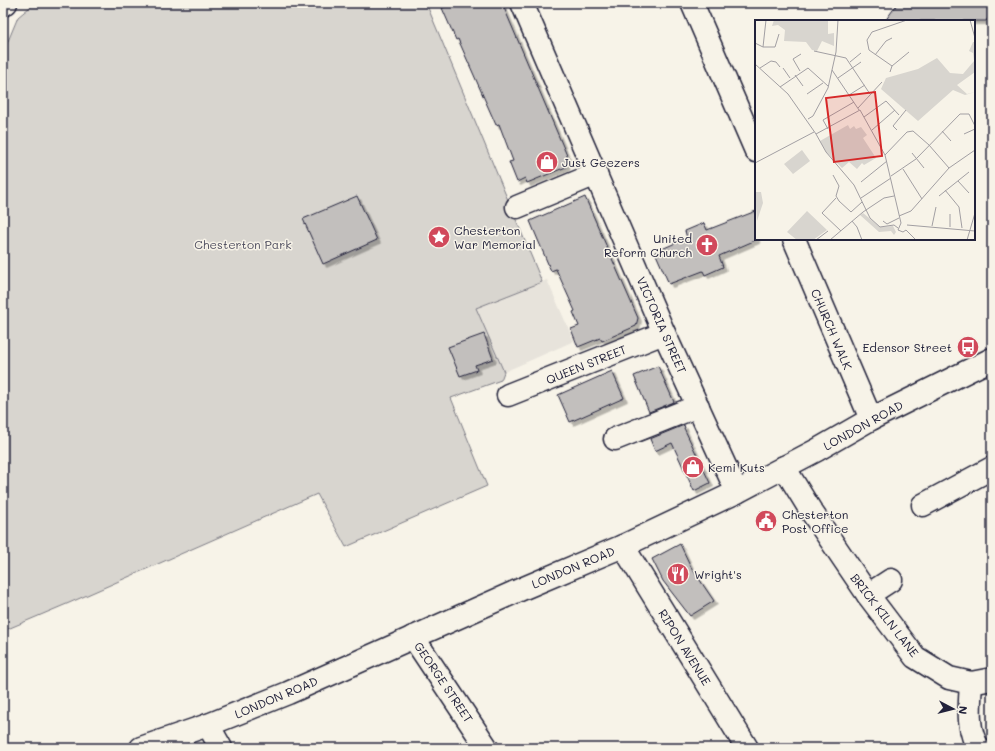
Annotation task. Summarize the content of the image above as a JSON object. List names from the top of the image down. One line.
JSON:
{"streets":{"street":["VICTORIA STREET","CHURCH WALK","QUEEN STREET","LONDON ROAD","BRICK KILN LANE","RIPON AVENUE","GEORGE STREET"]},"crossings":[["VICTORIA STREET","QUEEN STREET"],["VICTORIA STREET","LONDON ROAD"],["CHURCH WALK","LONDON ROAD"],["LONDON ROAD","BRICK KILN LANE"],["LONDON ROAD","RIPON AVENUE"],["LONDON ROAD","GEORGE STREET"]],"parks":["Chesterton Park"],"places":{"shop":["Just Geezers","Kemi Kuts"],"place":["Chesterton War Memorial"],"church":["United Reform Church"],"bus stop":["Edensor Street"],"public building":["Chesterton Post Office"],"restaurant":["Wright's"]},"north":"right"}
